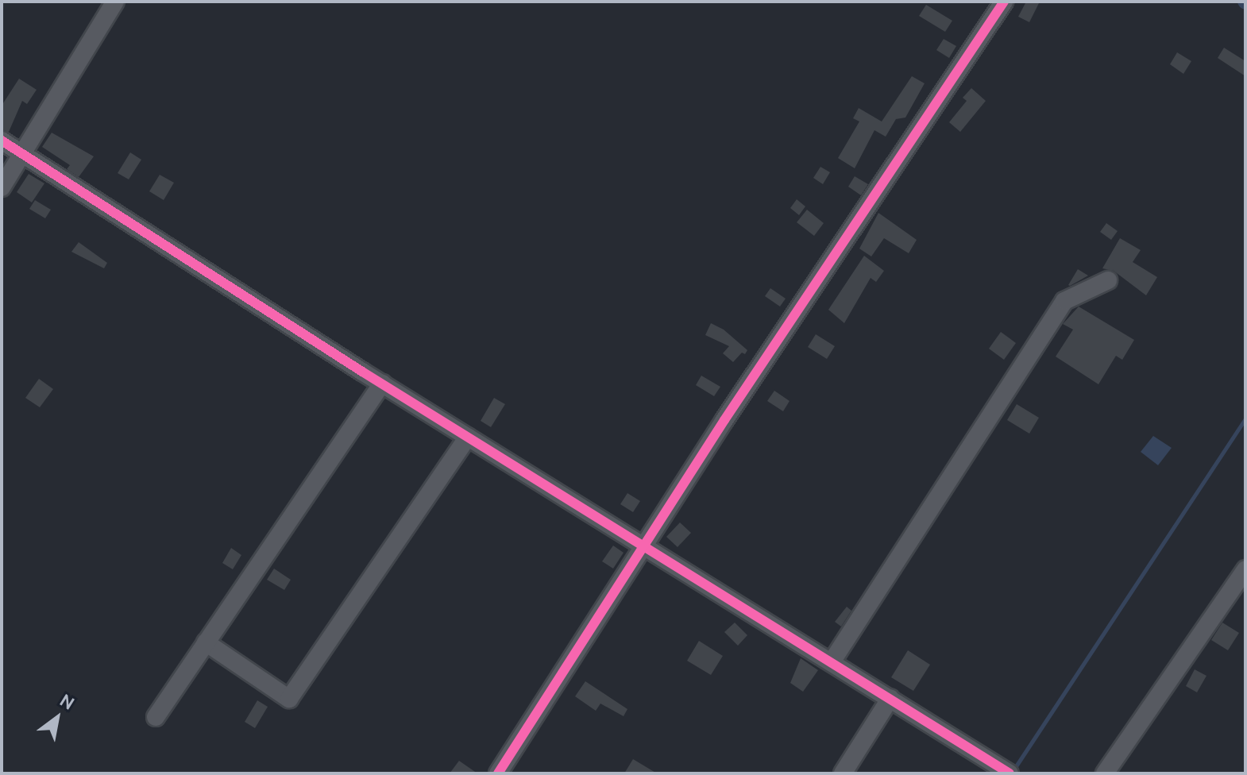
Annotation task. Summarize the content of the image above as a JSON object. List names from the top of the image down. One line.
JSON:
{"north":"top right"}
